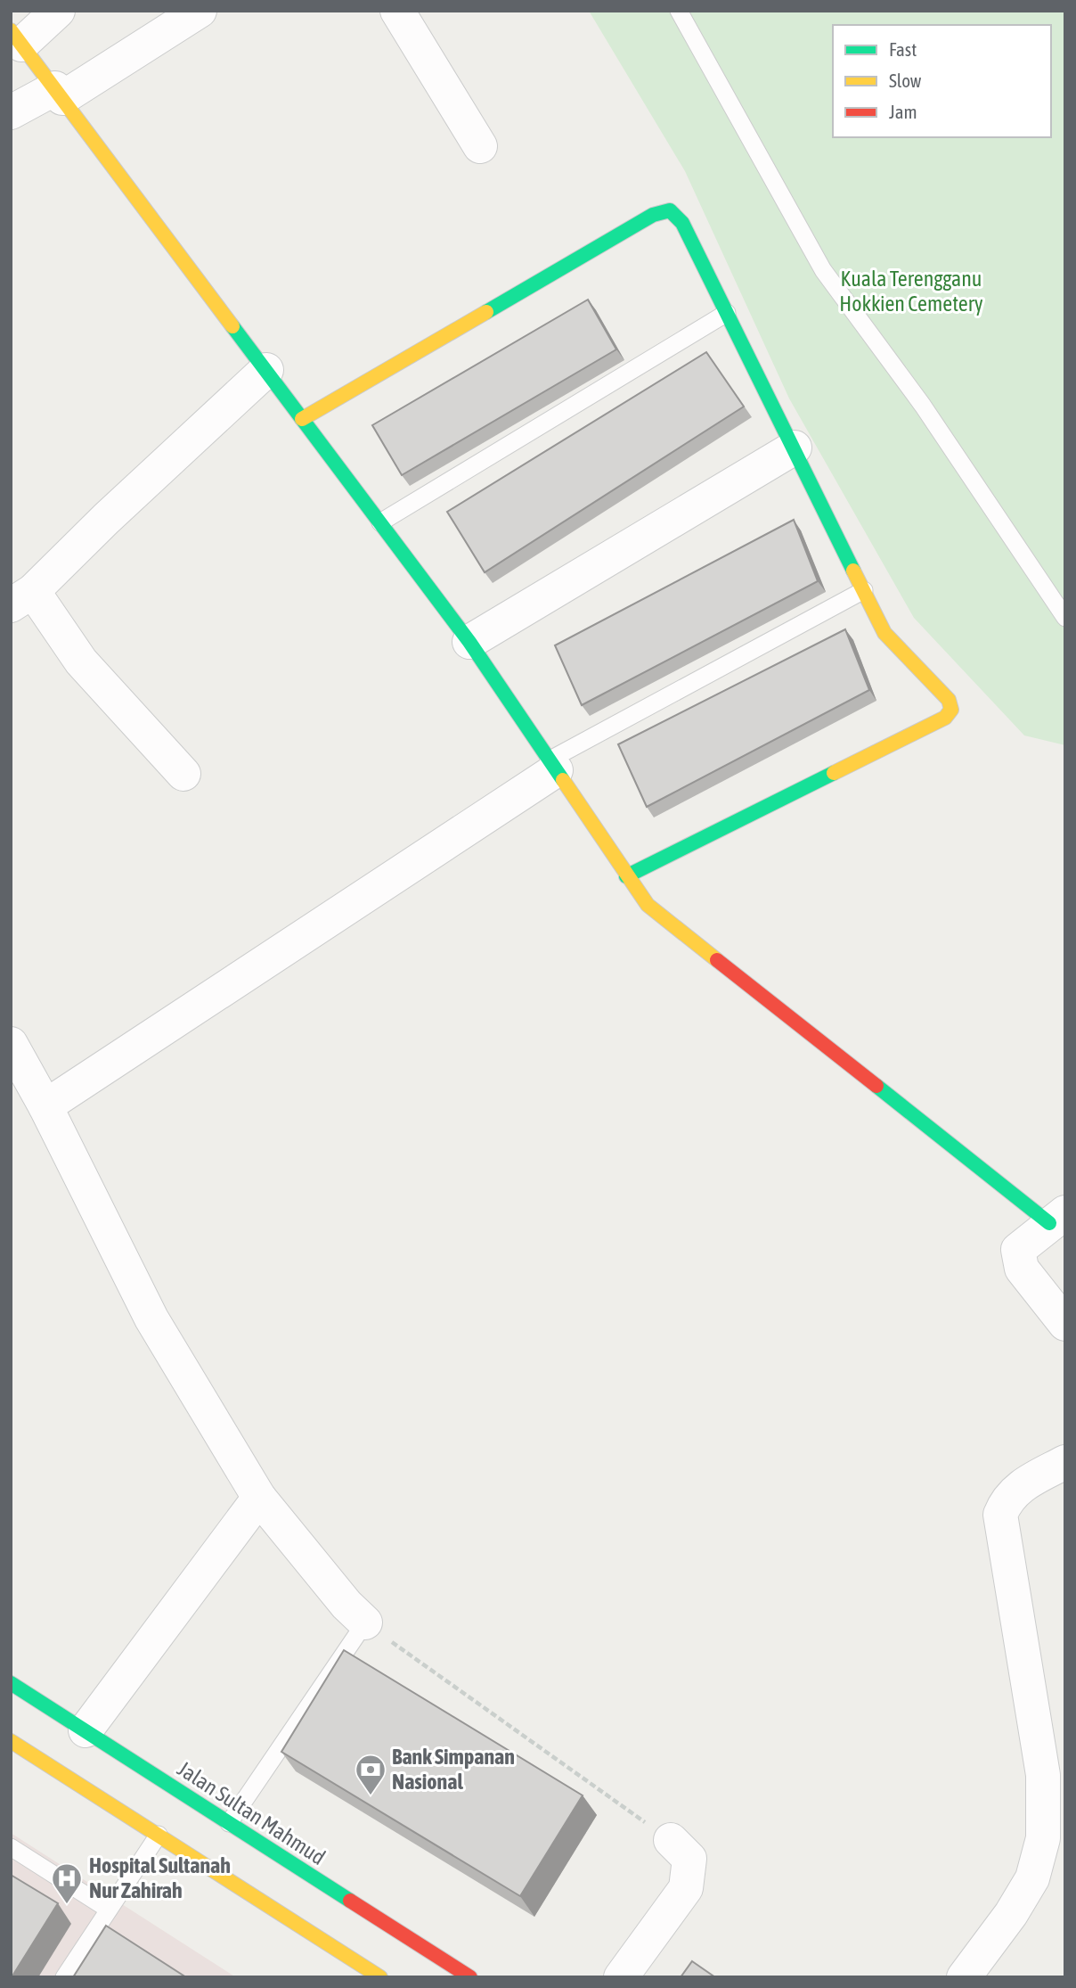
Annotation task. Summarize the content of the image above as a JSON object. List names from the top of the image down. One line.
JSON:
{"streets":{"street":["Jalan Sultan Mahmud"]},"parks":["Kuala Terengganu Hokkien Cemetery"],"places":{"bank":["Bank Simpanan Nasional"],"hospital":["Hospital Sultanah Nur Zahirah"]},"legend":["Fast","Slow","Jam"]}
